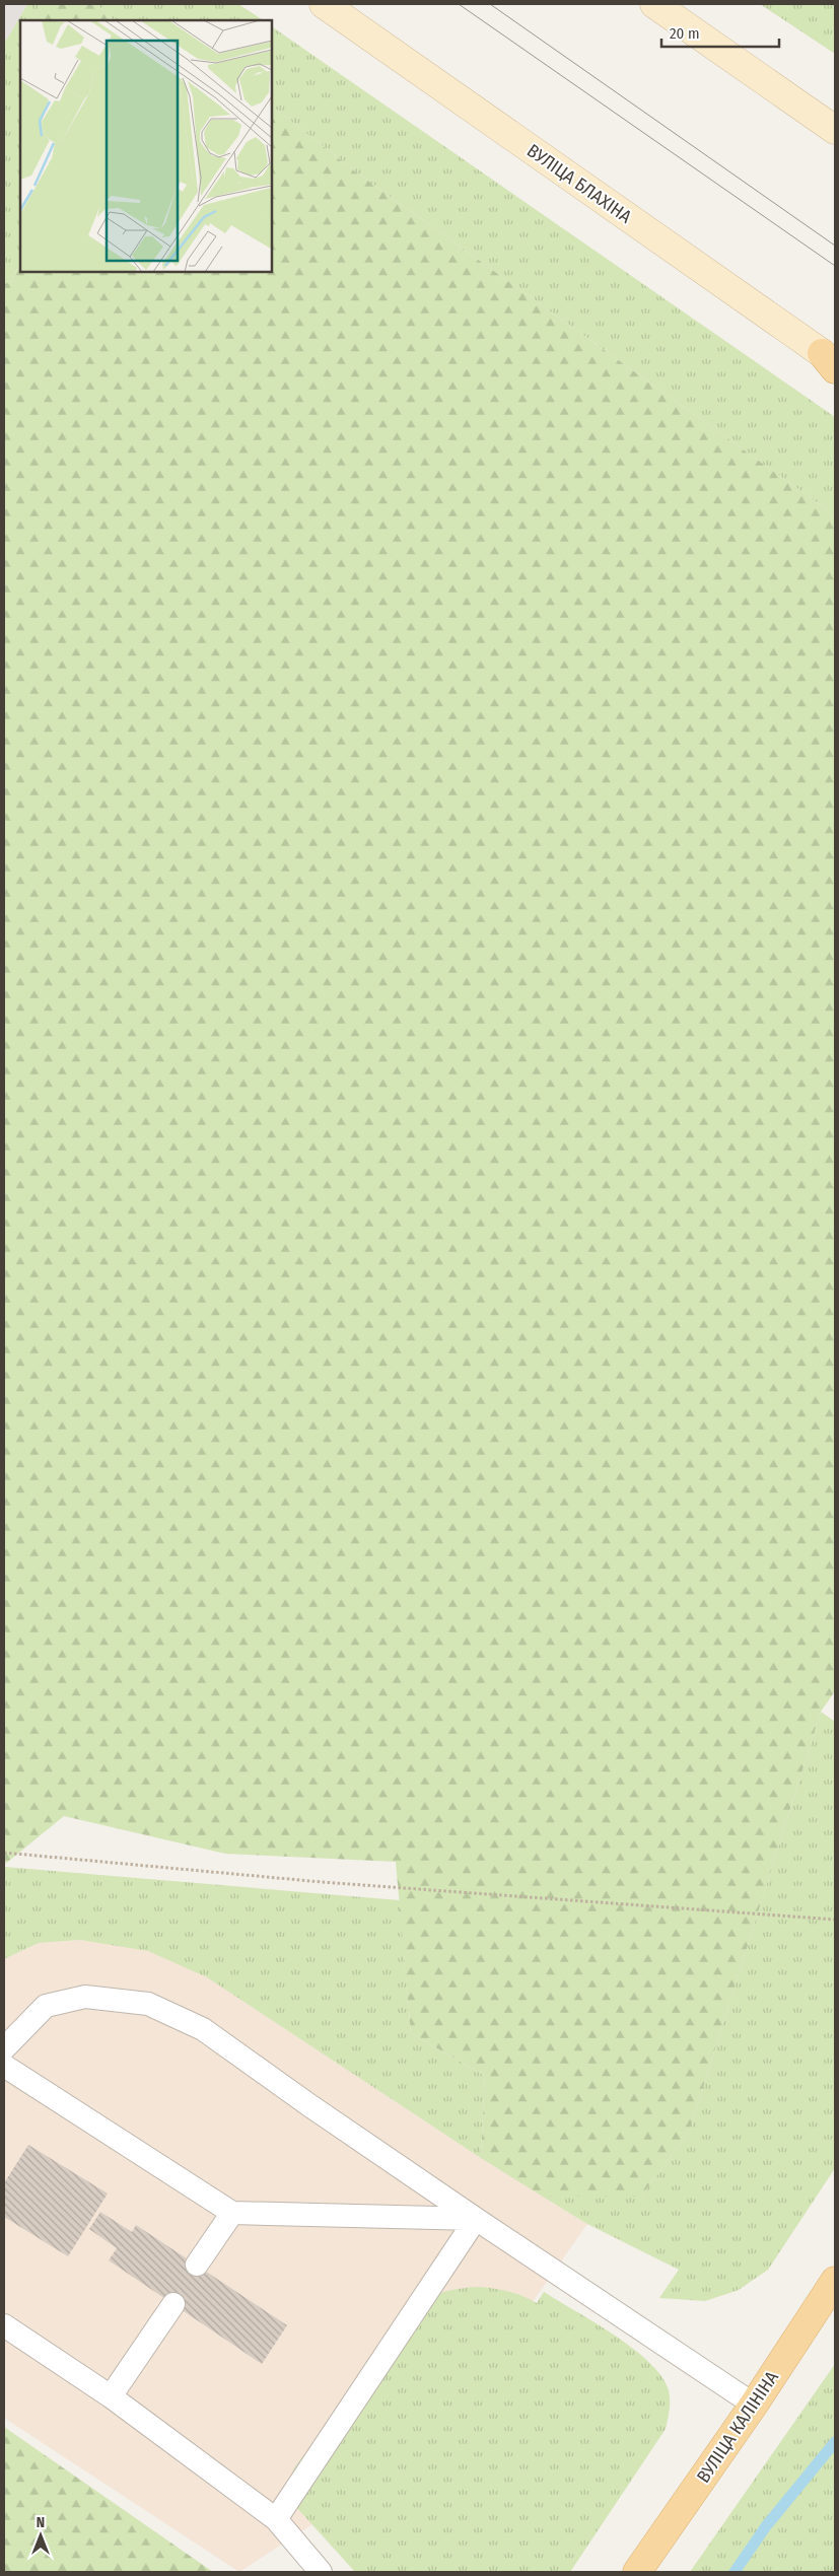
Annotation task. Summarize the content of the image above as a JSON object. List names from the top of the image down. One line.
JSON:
{"streets":{"main road":["ВУЛІЦА БЛАХІНА","ВУЛІЦА КАЛІНІНА"]},"scale_bar":"20 m","north":"top"}
